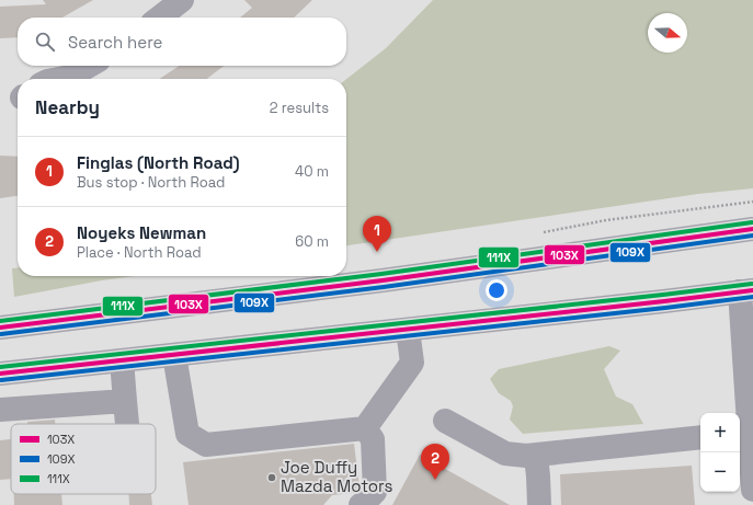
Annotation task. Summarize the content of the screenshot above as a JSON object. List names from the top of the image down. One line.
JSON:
{"places":["Joe Duffy Mazda Motors"],"lines":["transit line 111X","transit line 103X","transit line 109X"],"legend":["103X","109X","111X"],"north":"right","page":{"search":"Search here","heading":["Nearby","2 results"],"list":[{"mark":"1","name":"Finglas (North Road)","note":"Bus stop · North Road","value":"40 m"},{"mark":"2","name":"Noyeks Newman","note":"Place · North Road","value":"60 m"}],"pins":["1","2"],"map_buttons":["+","−"]}}
